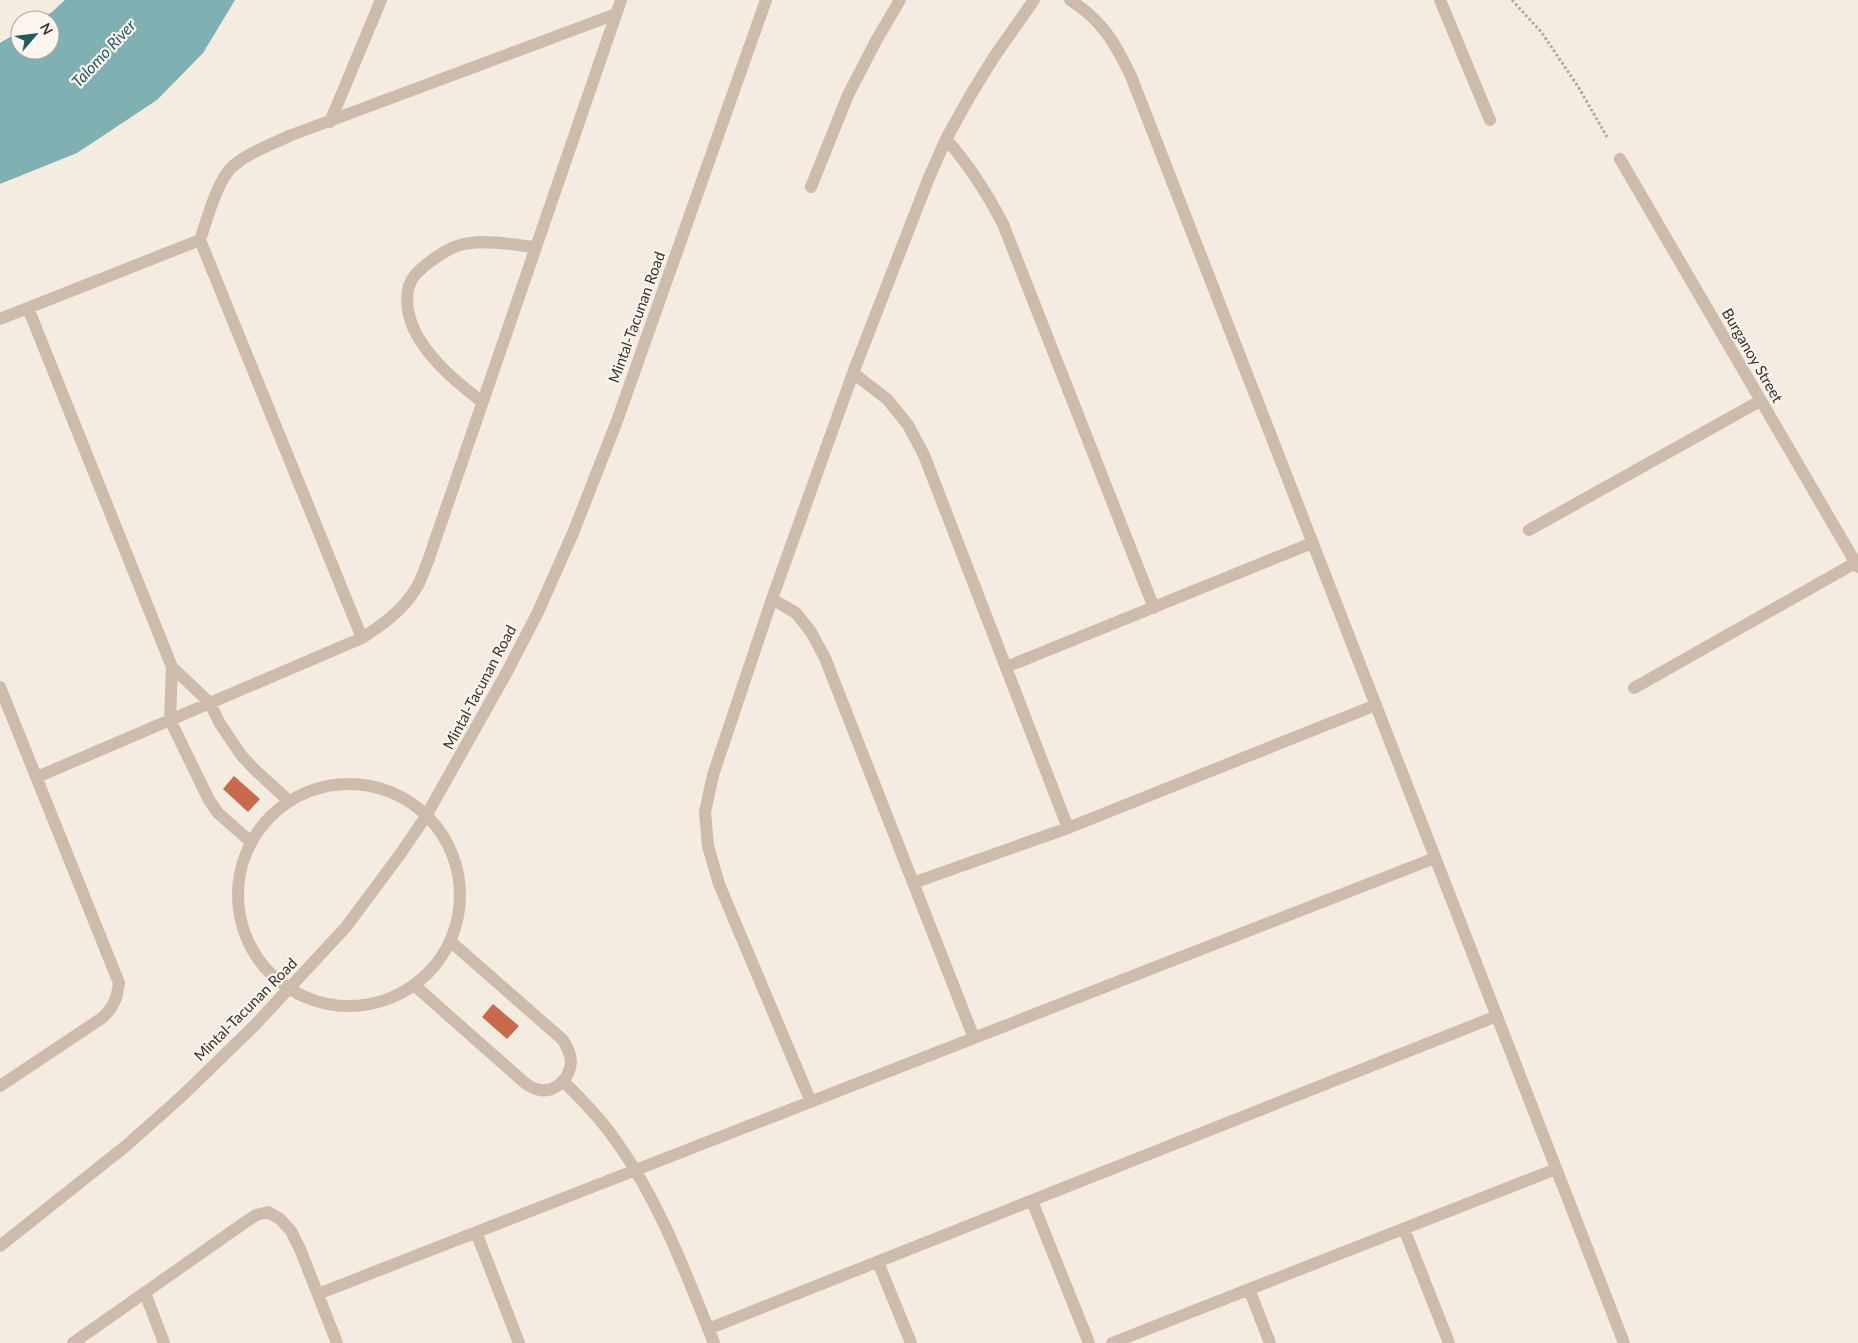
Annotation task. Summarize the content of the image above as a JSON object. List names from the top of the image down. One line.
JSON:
{"streets":{"street":["Mintal-Tacunan Road","Burganoy Street"]},"water":["Talomo River"],"north":"top right"}
